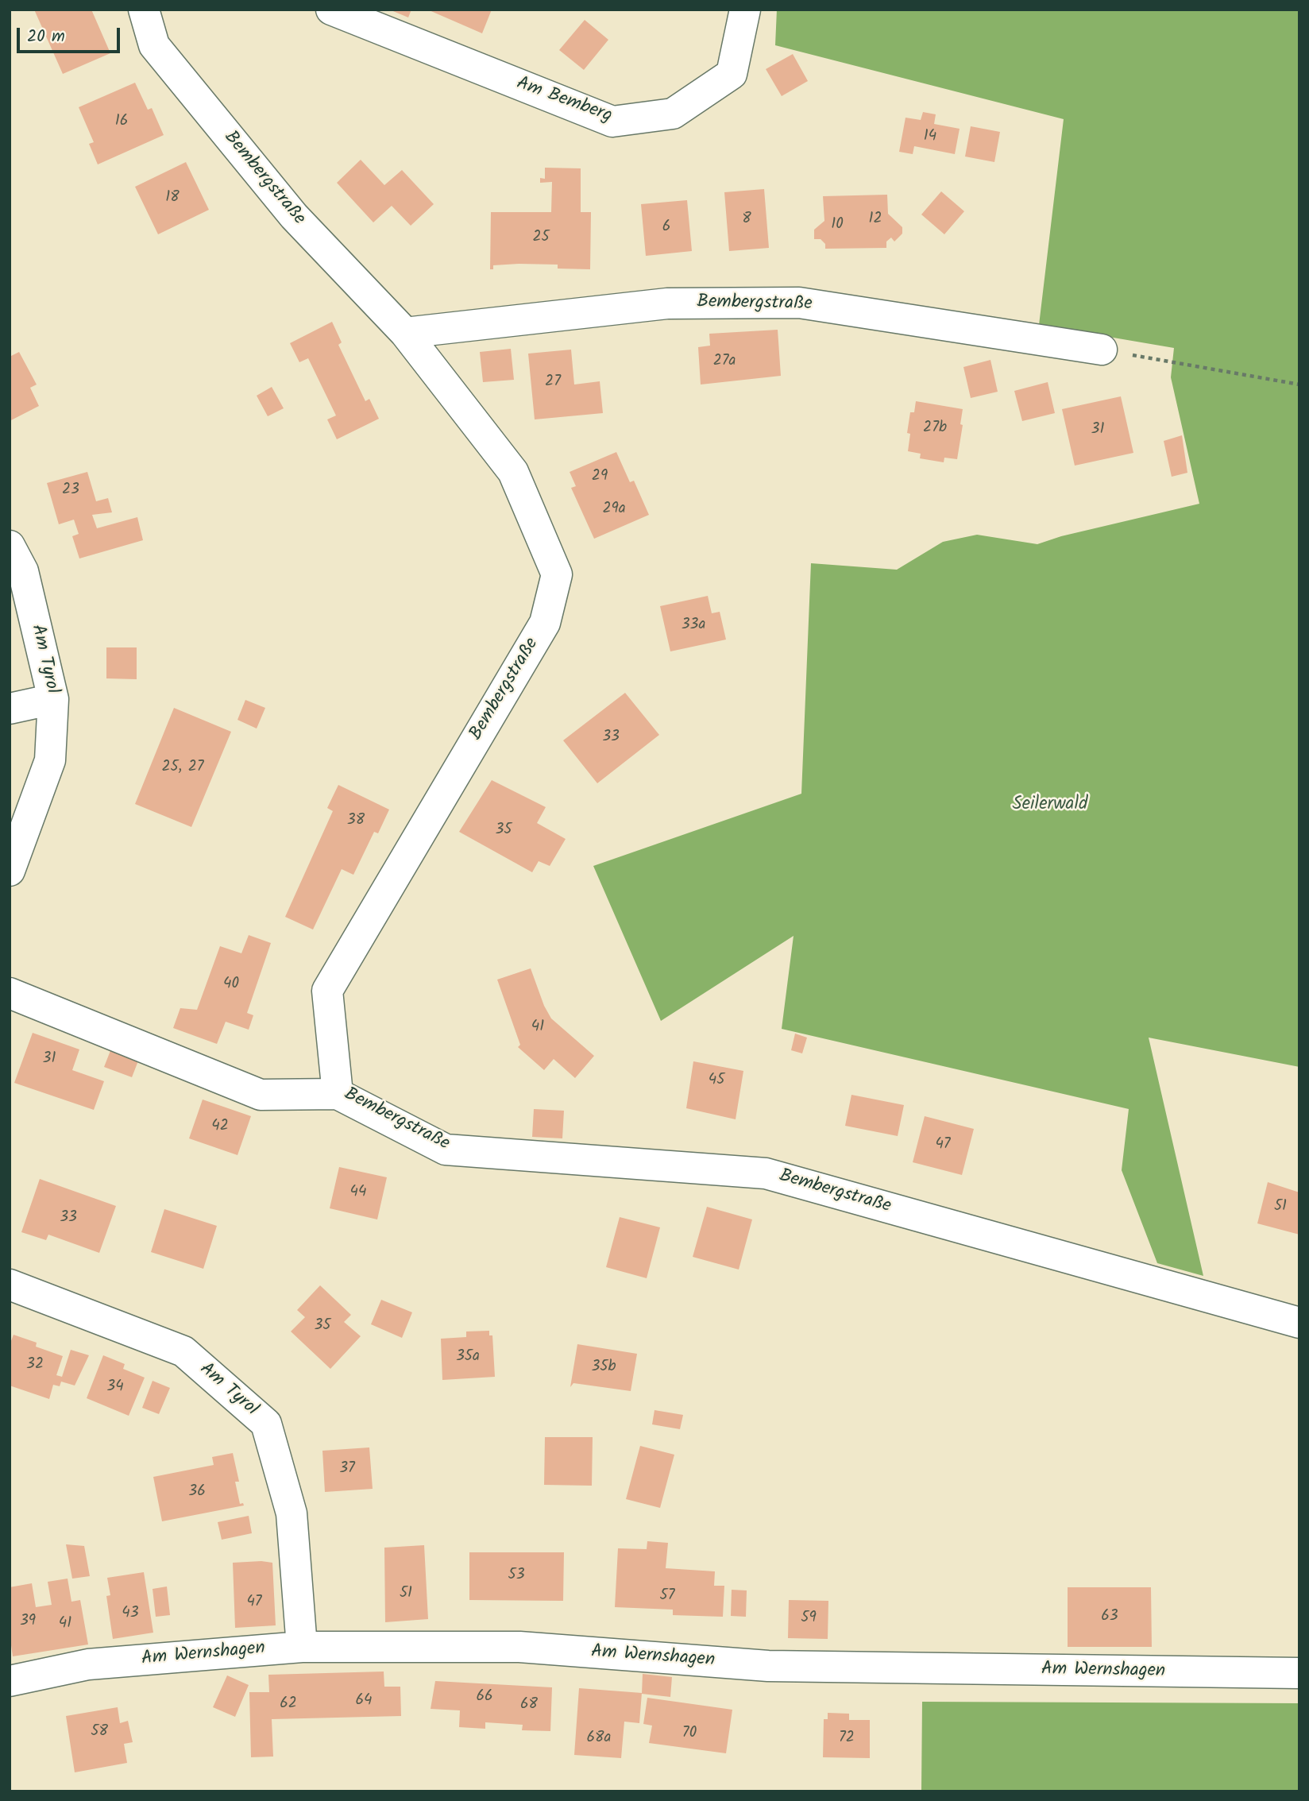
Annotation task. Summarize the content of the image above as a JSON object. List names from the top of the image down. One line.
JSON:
{"streets":{"street":["Am Bemberg","Bembergstraße","Am Tyrol","Am Wernshagen"]},"crossings":[["Am Tyrol","Am Wernshagen"]],"parks":["Seilerwald"],"house_numbers":["16","14","18","8","12","10","6","25","27a","27","27b","31","29","23","29a","33a","33","25, 27","38","35","40","41","31","45","42","47","44","51","33","35","35a","32","35b","34","37","36","53","51","57","47","43","63","59","39","41","66","64","62","68","58","70","68a","72"],"scale_bar":"20 m"}
